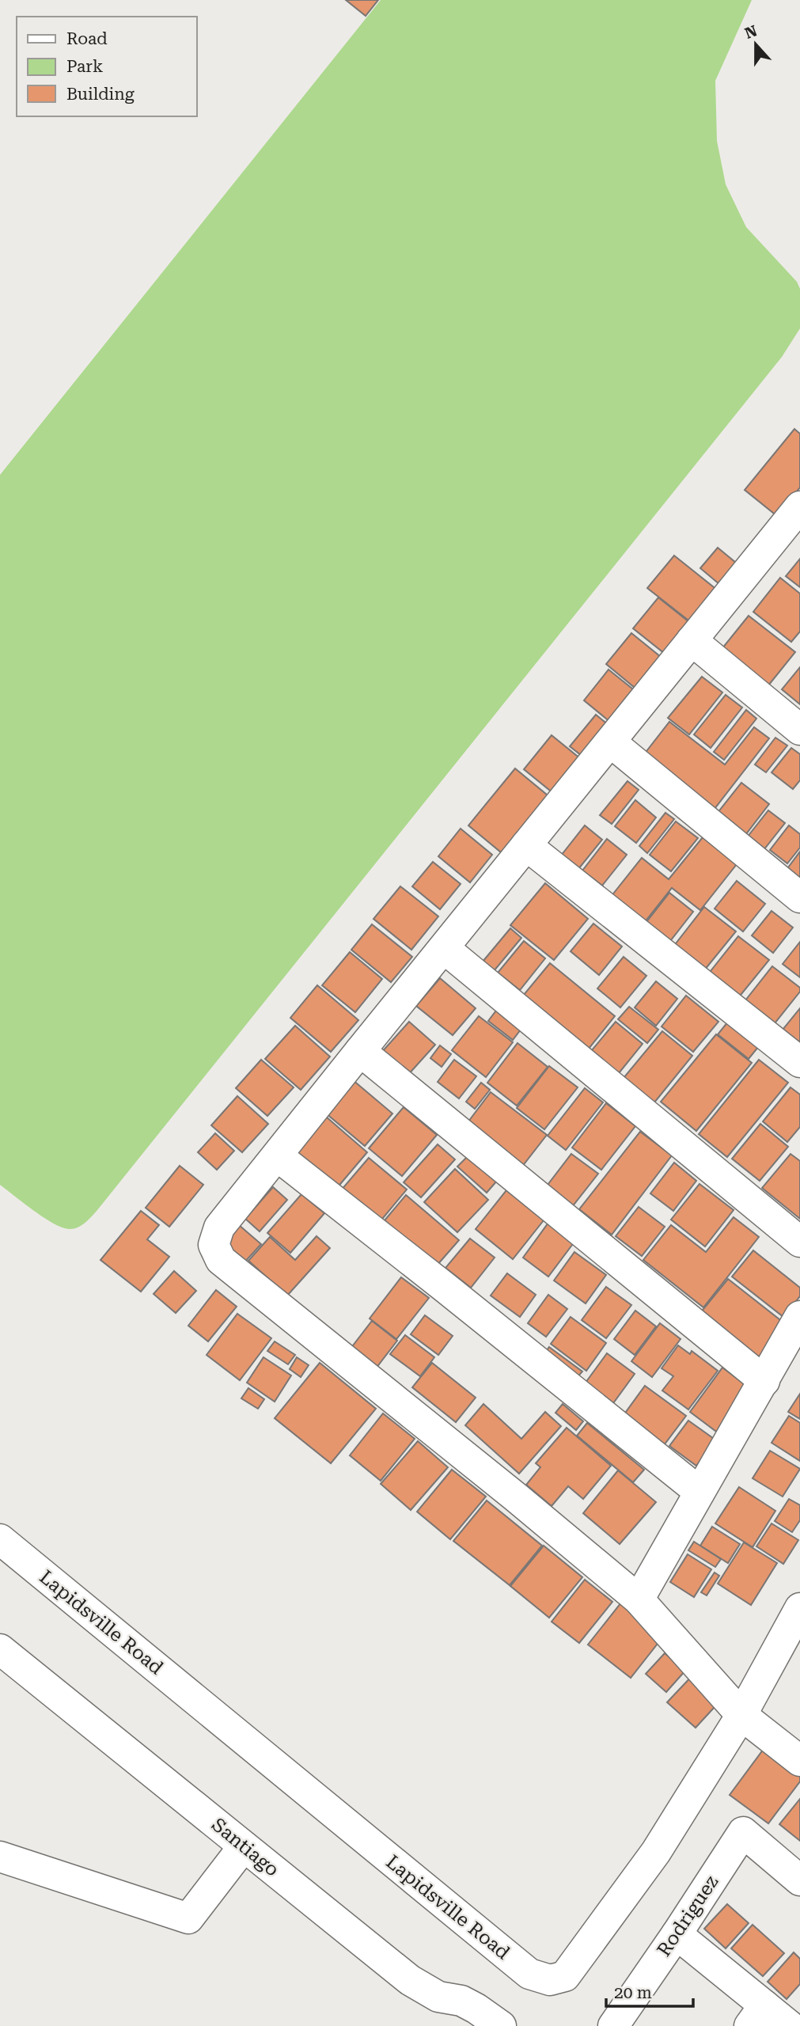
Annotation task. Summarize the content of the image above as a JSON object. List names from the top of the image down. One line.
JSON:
{"streets":{"street":["Lapidsville Road","Santiago","Rodriguez"]},"legend":["Road","Park","Building"],"scale_bar":"20 m","north":"top"}
